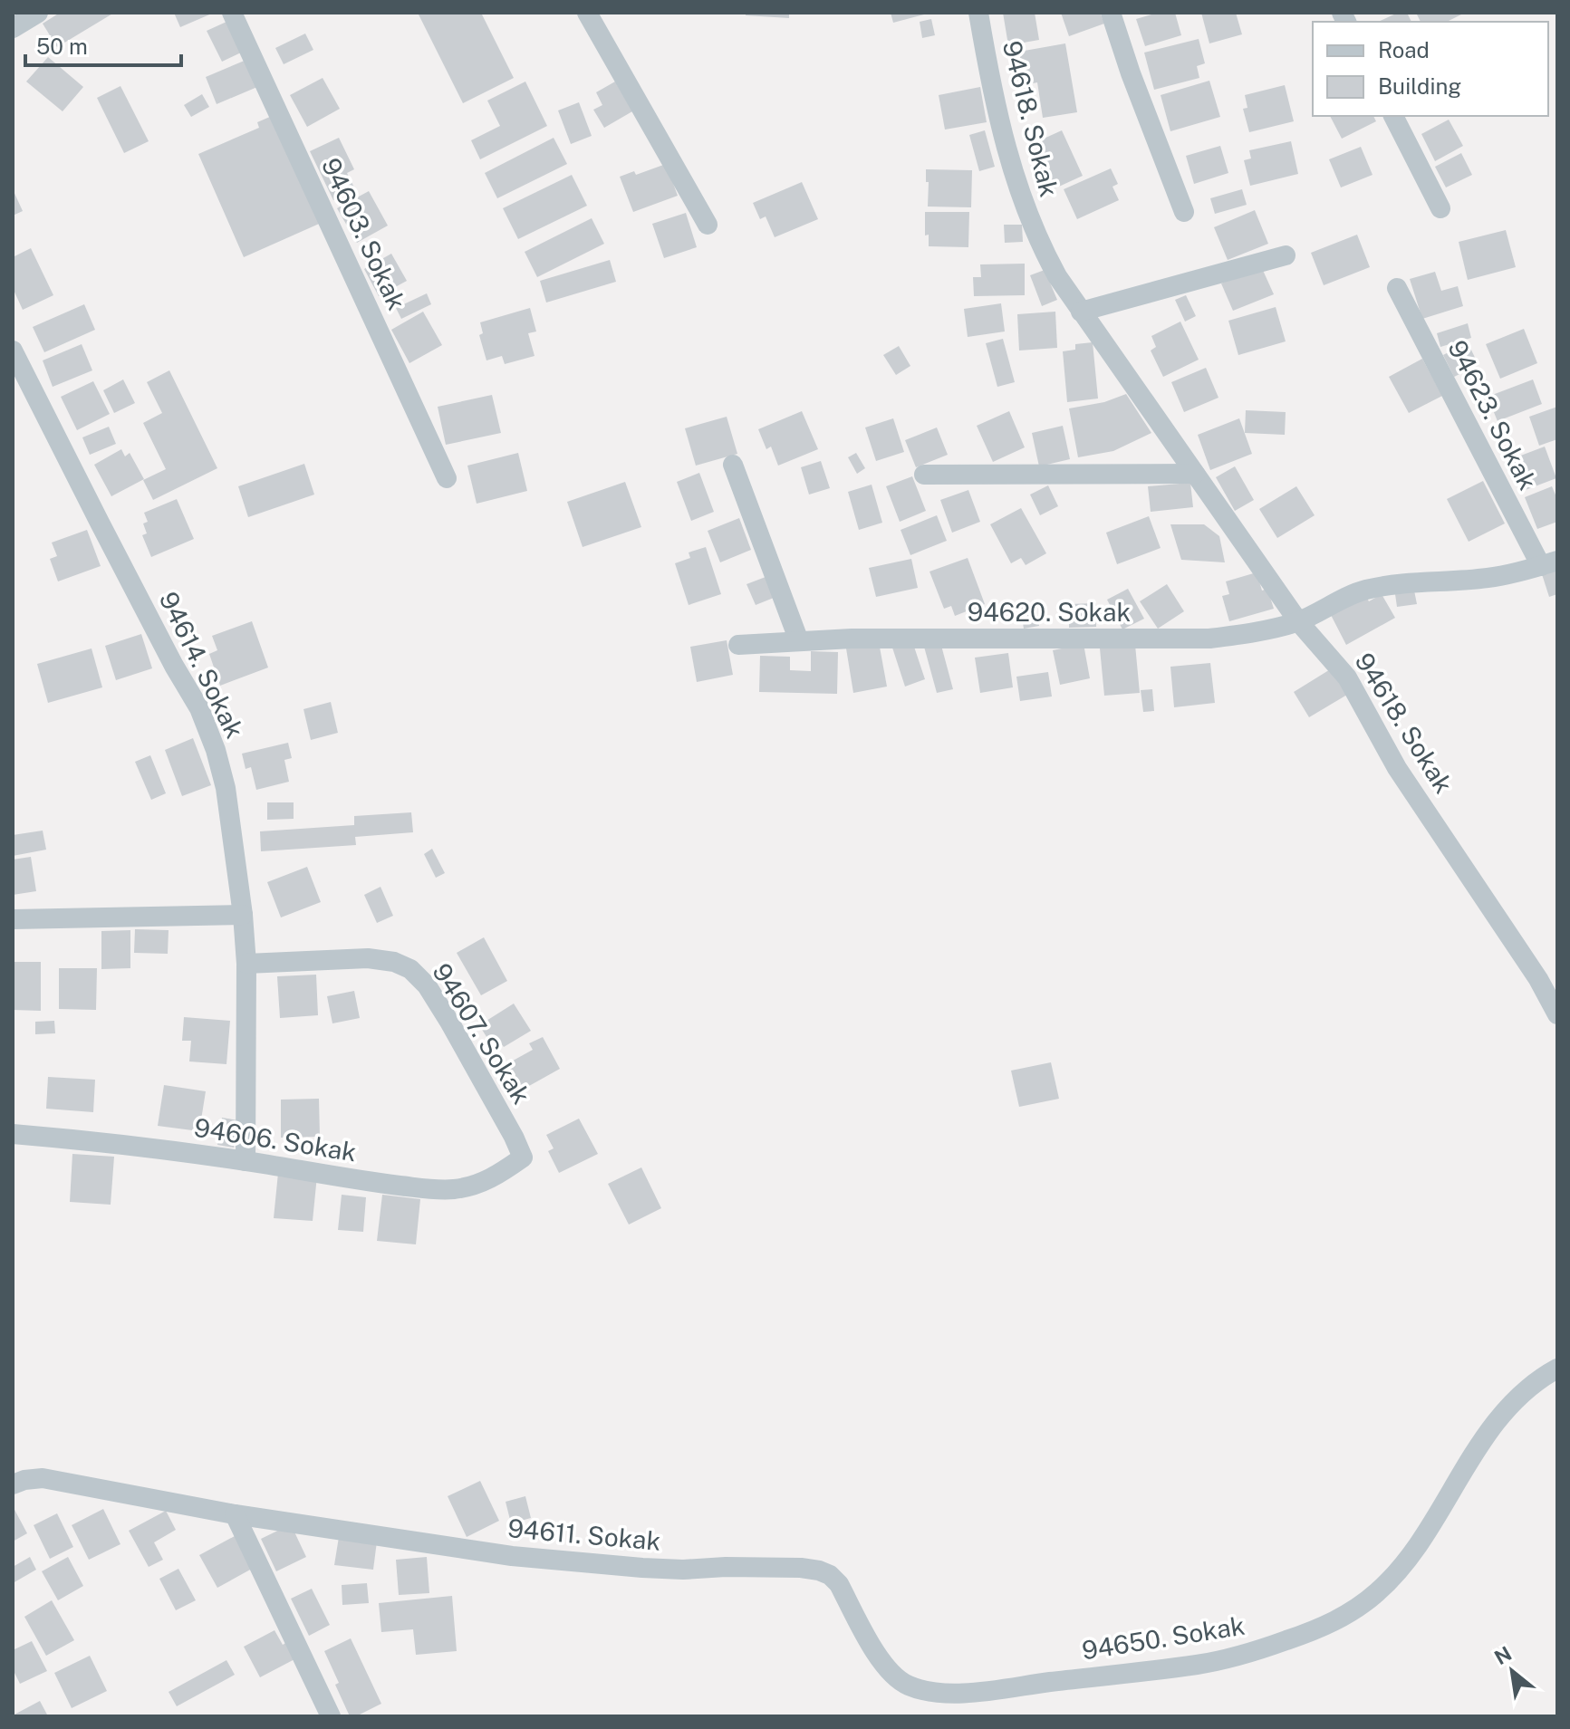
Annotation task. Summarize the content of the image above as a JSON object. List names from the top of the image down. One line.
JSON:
{"streets":{"street":["94618. Sokak","94603. Sokak","94623. Sokak","94620. Sokak","94614. Sokak","94607. Sokak","94606. Sokak","94611. Sokak","94650. Sokak"]},"crossings":[["94618. Sokak","94623. Sokak"],["94618. Sokak","94620. Sokak"],["94623. Sokak","94620. Sokak"],["94614. Sokak","94607. Sokak"],["94614. Sokak","94606. Sokak"],["94607. Sokak","94606. Sokak"],["94611. Sokak","94650. Sokak"]],"legend":["Road","Building"],"scale_bar":"50 m","north":"top left"}
